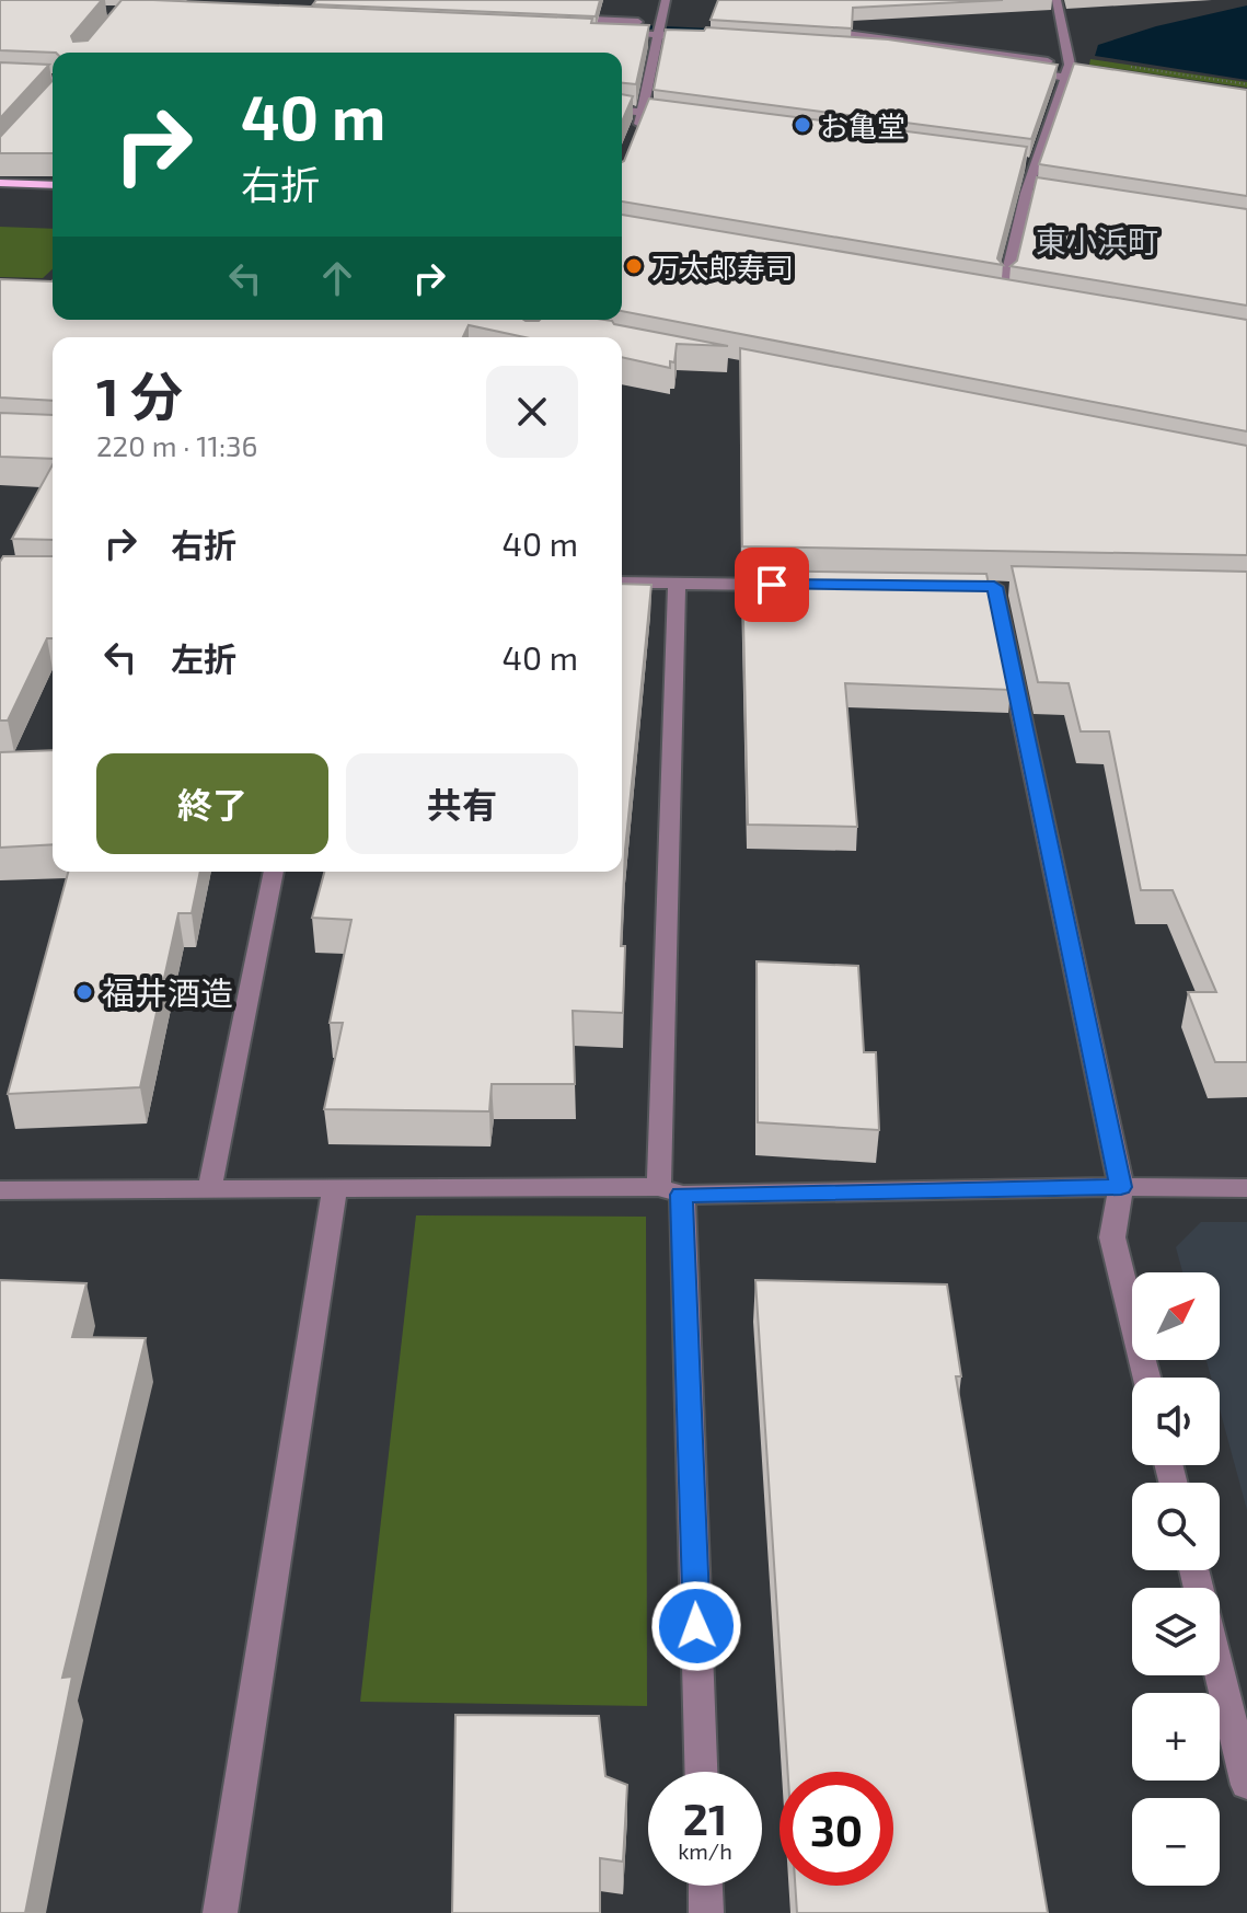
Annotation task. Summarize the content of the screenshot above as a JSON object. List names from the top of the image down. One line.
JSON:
{"districts":["東小浜町"],"places":["お亀堂","万太郎寿司","福井酒造"],"north":"top right","page":{"turn":["40 m","右折"],"heading":["1 分","220 m · 11:36"],"list":[{"name":"右折","value":"40 m"},{"name":"左折","value":"40 m"}],"buttons":["終了","共有"],"map_buttons":["+","−"],"speed":"21 km/h","limit":"30"}}
